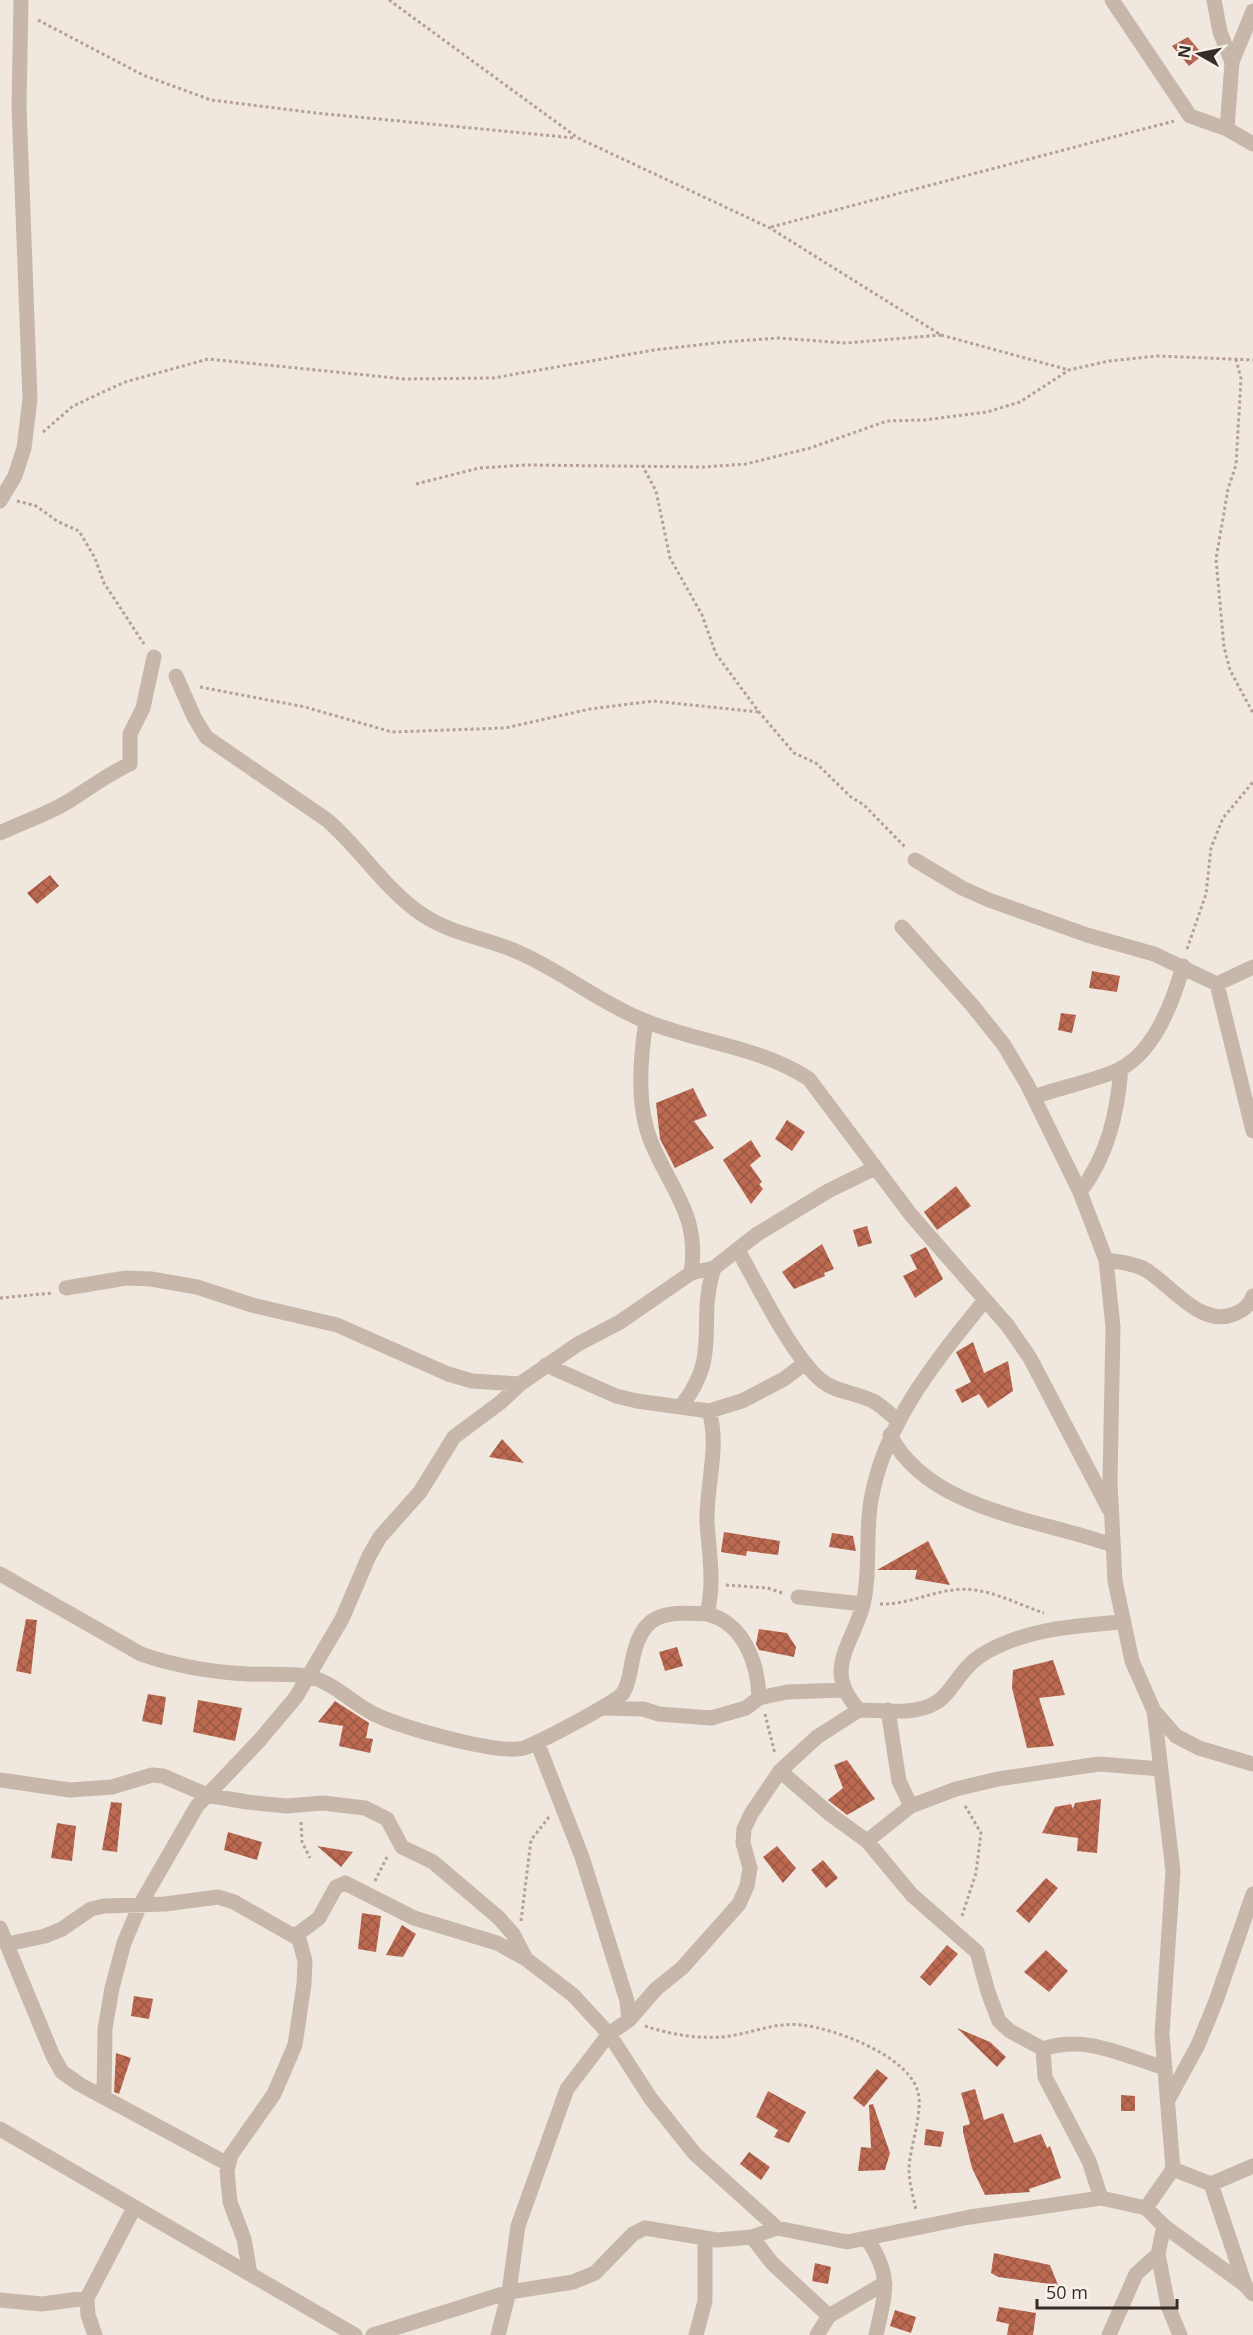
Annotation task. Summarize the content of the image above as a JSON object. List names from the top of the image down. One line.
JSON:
{"scale_bar":"50 m","north":"left"}
